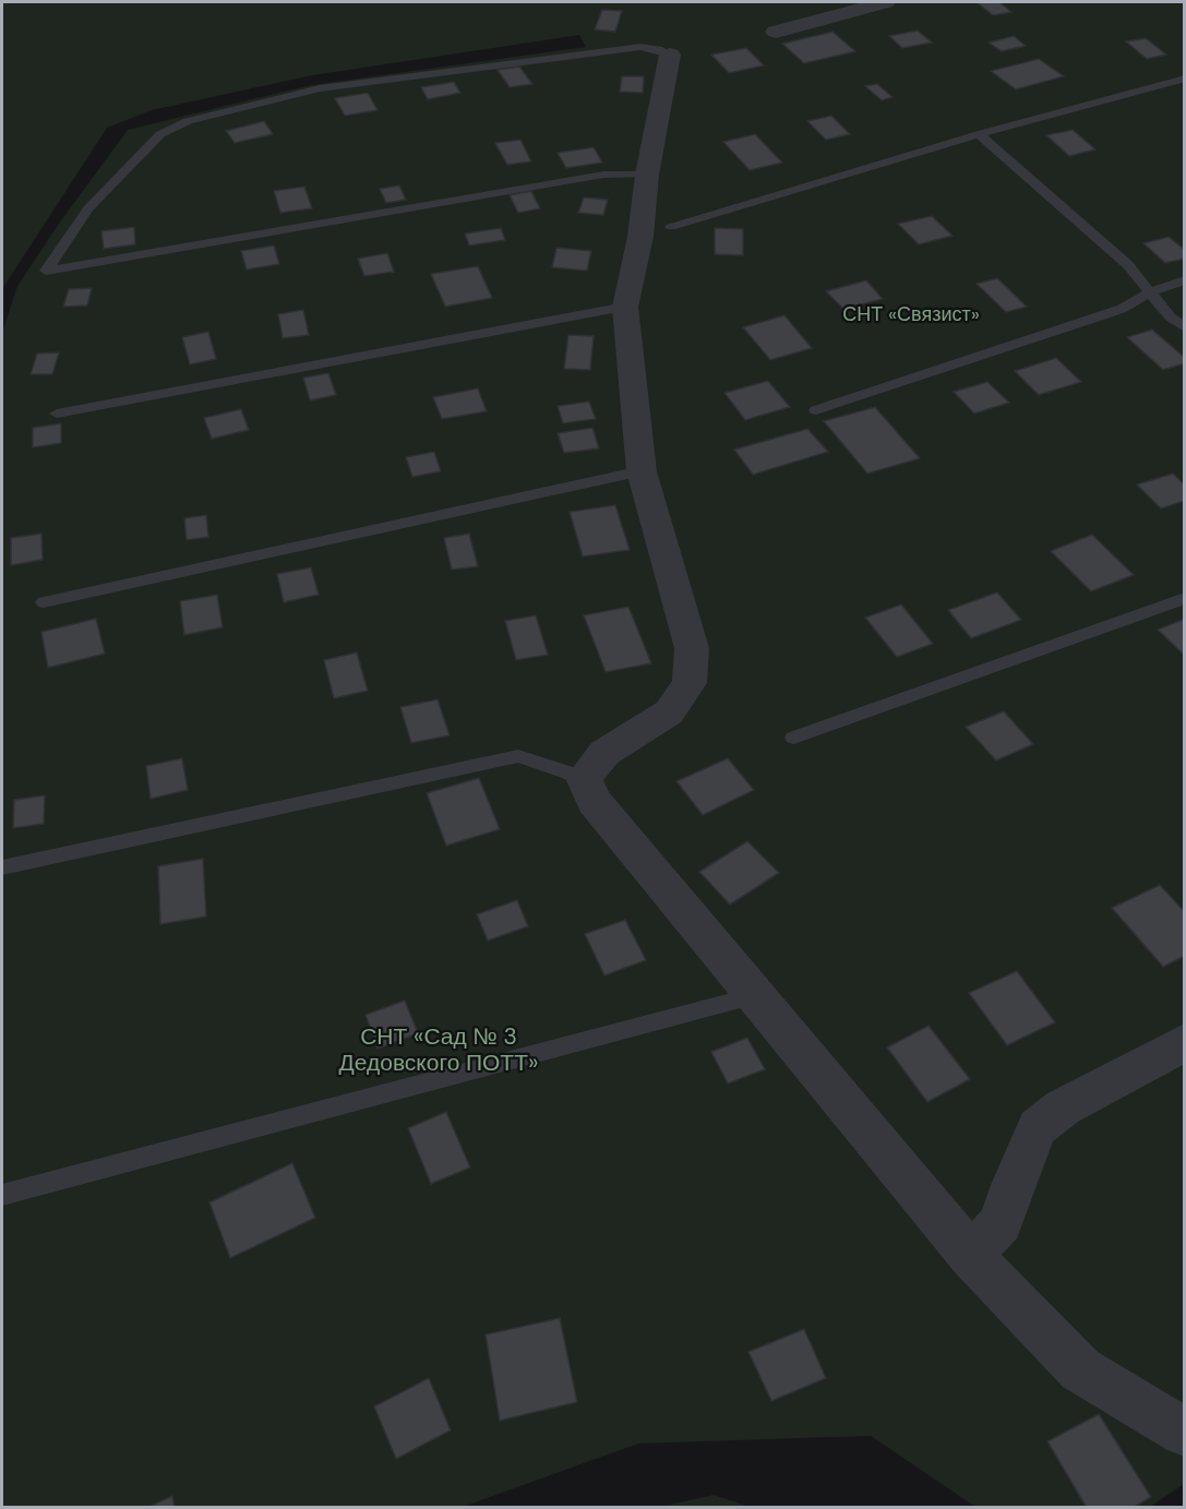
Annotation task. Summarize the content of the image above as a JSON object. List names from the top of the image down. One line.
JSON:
{"parks":["СНТ «Связист»","СНТ «Сад № 3 Дедовского ПОТТ»"]}
